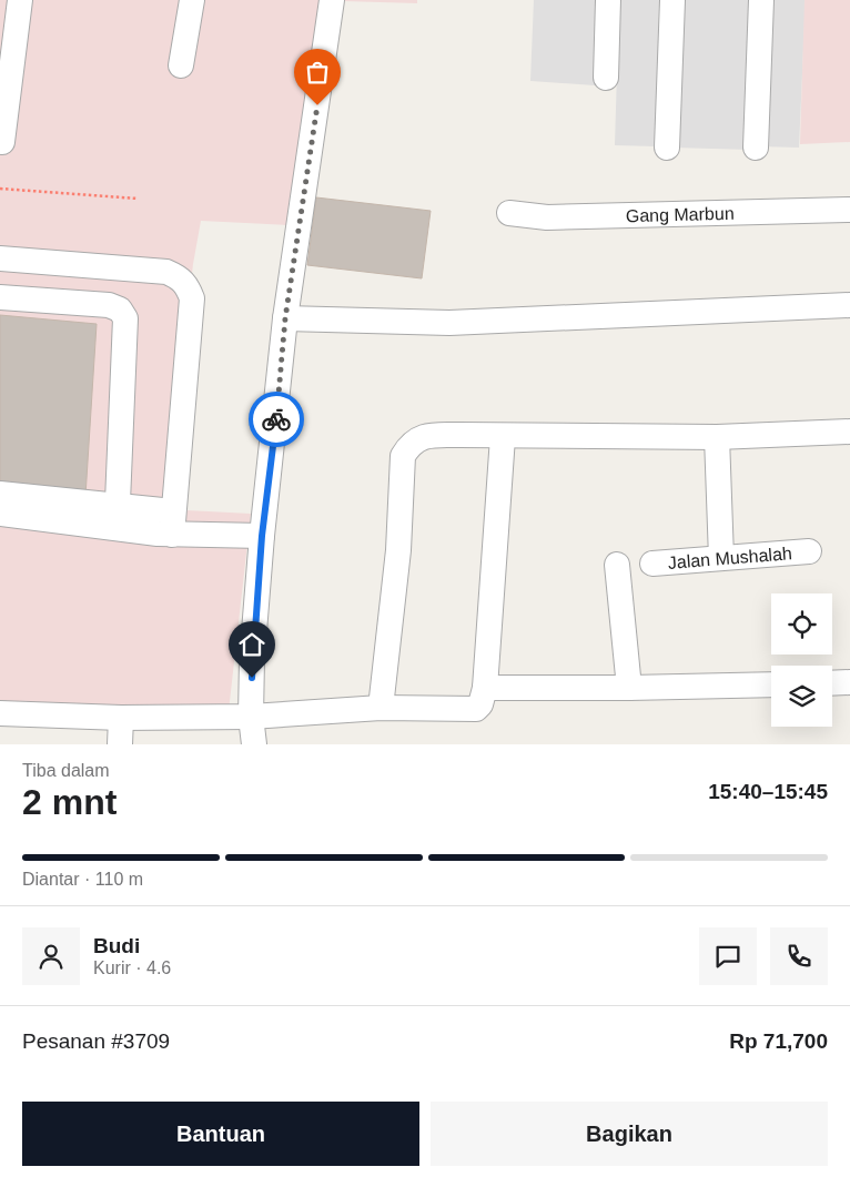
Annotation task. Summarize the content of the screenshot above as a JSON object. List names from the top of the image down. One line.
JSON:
{"streets":{"street":["Gang Marbun","Jalan Mushalah"]},"page":{"heading":["2 mnt","Tiba dalam","15:40–15:45"],"panel":["Budi","Kurir · 4.6","Pesanan #3709","Rp 71,700"],"bar":"Diantar · 110 m","buttons":["Bantuan","Bagikan"]}}
